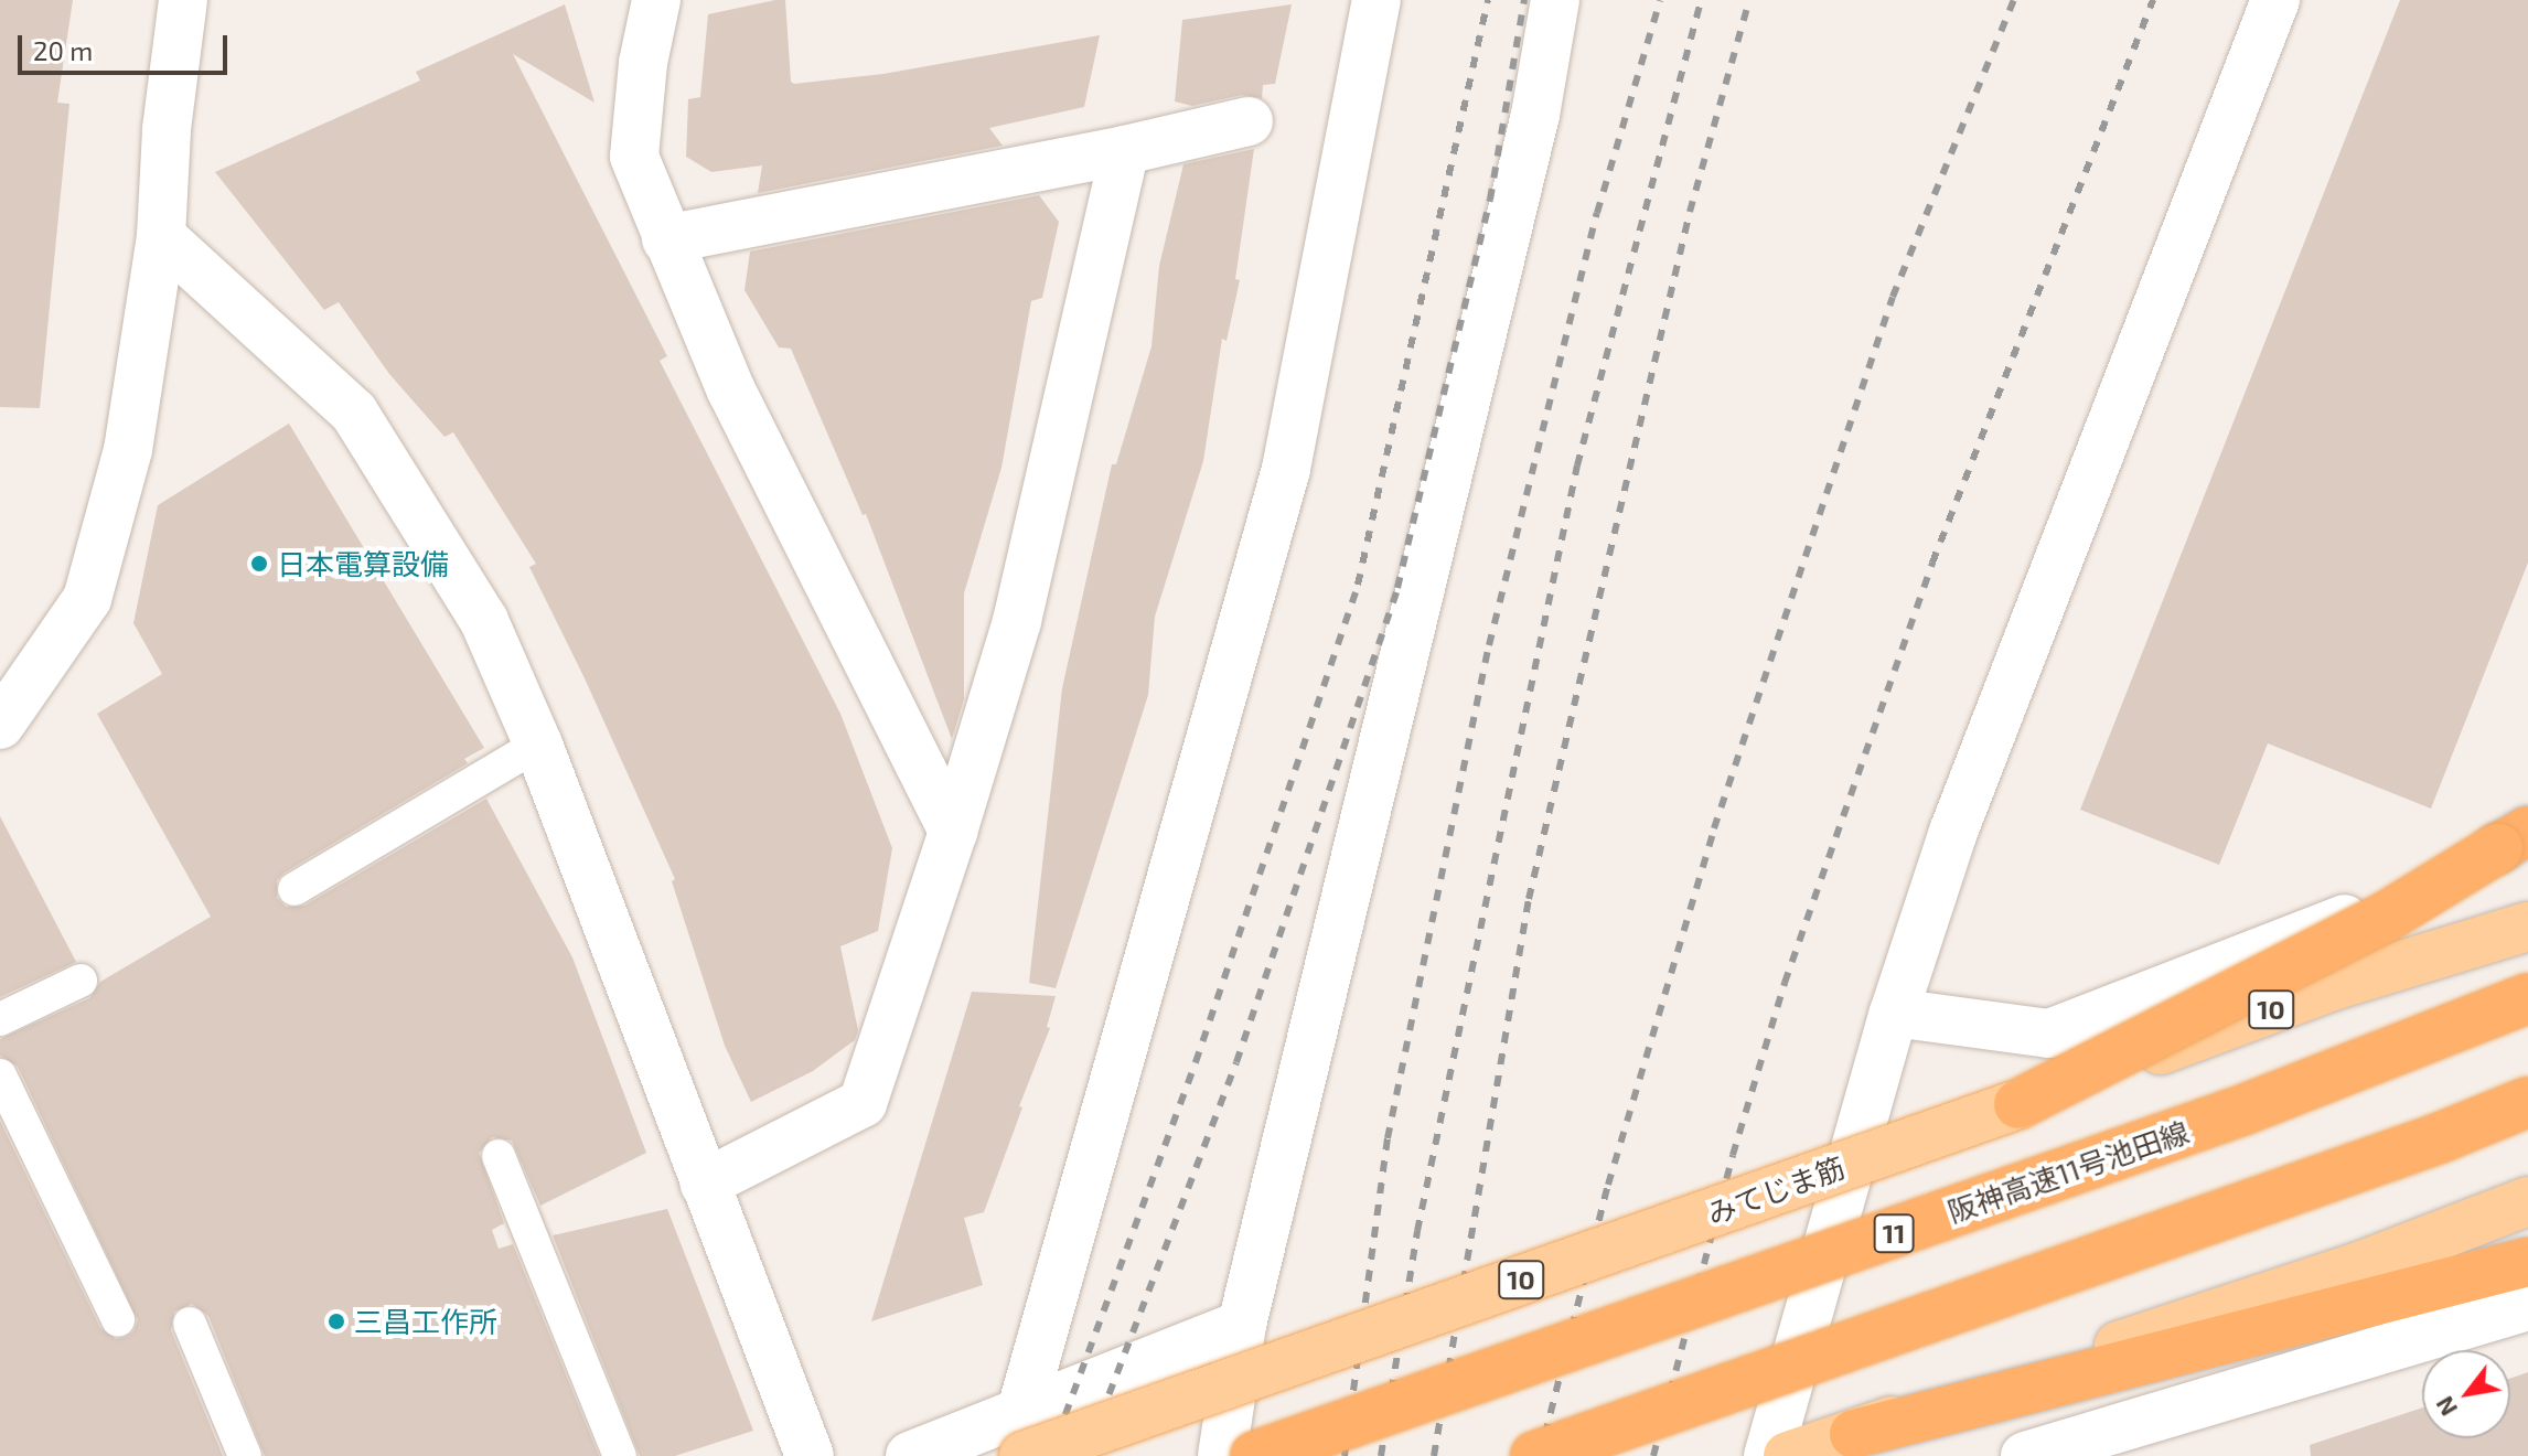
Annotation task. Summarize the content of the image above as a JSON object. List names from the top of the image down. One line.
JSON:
{"streets":{"highway":["阪神高速11号池田線","11"],"main road":["10","みてじま筋"]},"places":["日本電算設備","三昌工作所"],"scale_bar":"20 m","north":"bottom left"}
